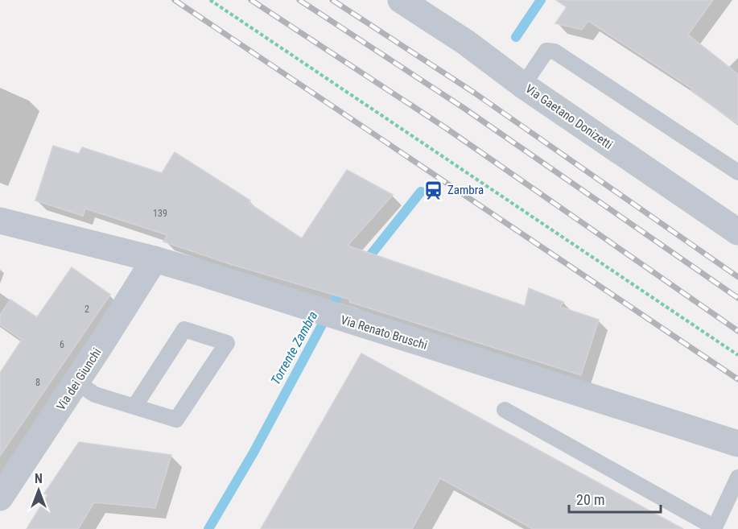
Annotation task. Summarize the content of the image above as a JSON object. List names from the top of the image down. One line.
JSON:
{"streets":{"street":["Via Gaetano Donizetti","Via Renato Bruschi","Via dei Giunchi"]},"crossings":[["Via Renato Bruschi","Via dei Giunchi"]],"water":["Torrente Zambra"],"places":{"station":["Zambra"]},"house_numbers":["139","2","6","8"],"scale_bar":"20 m","north":"top"}
